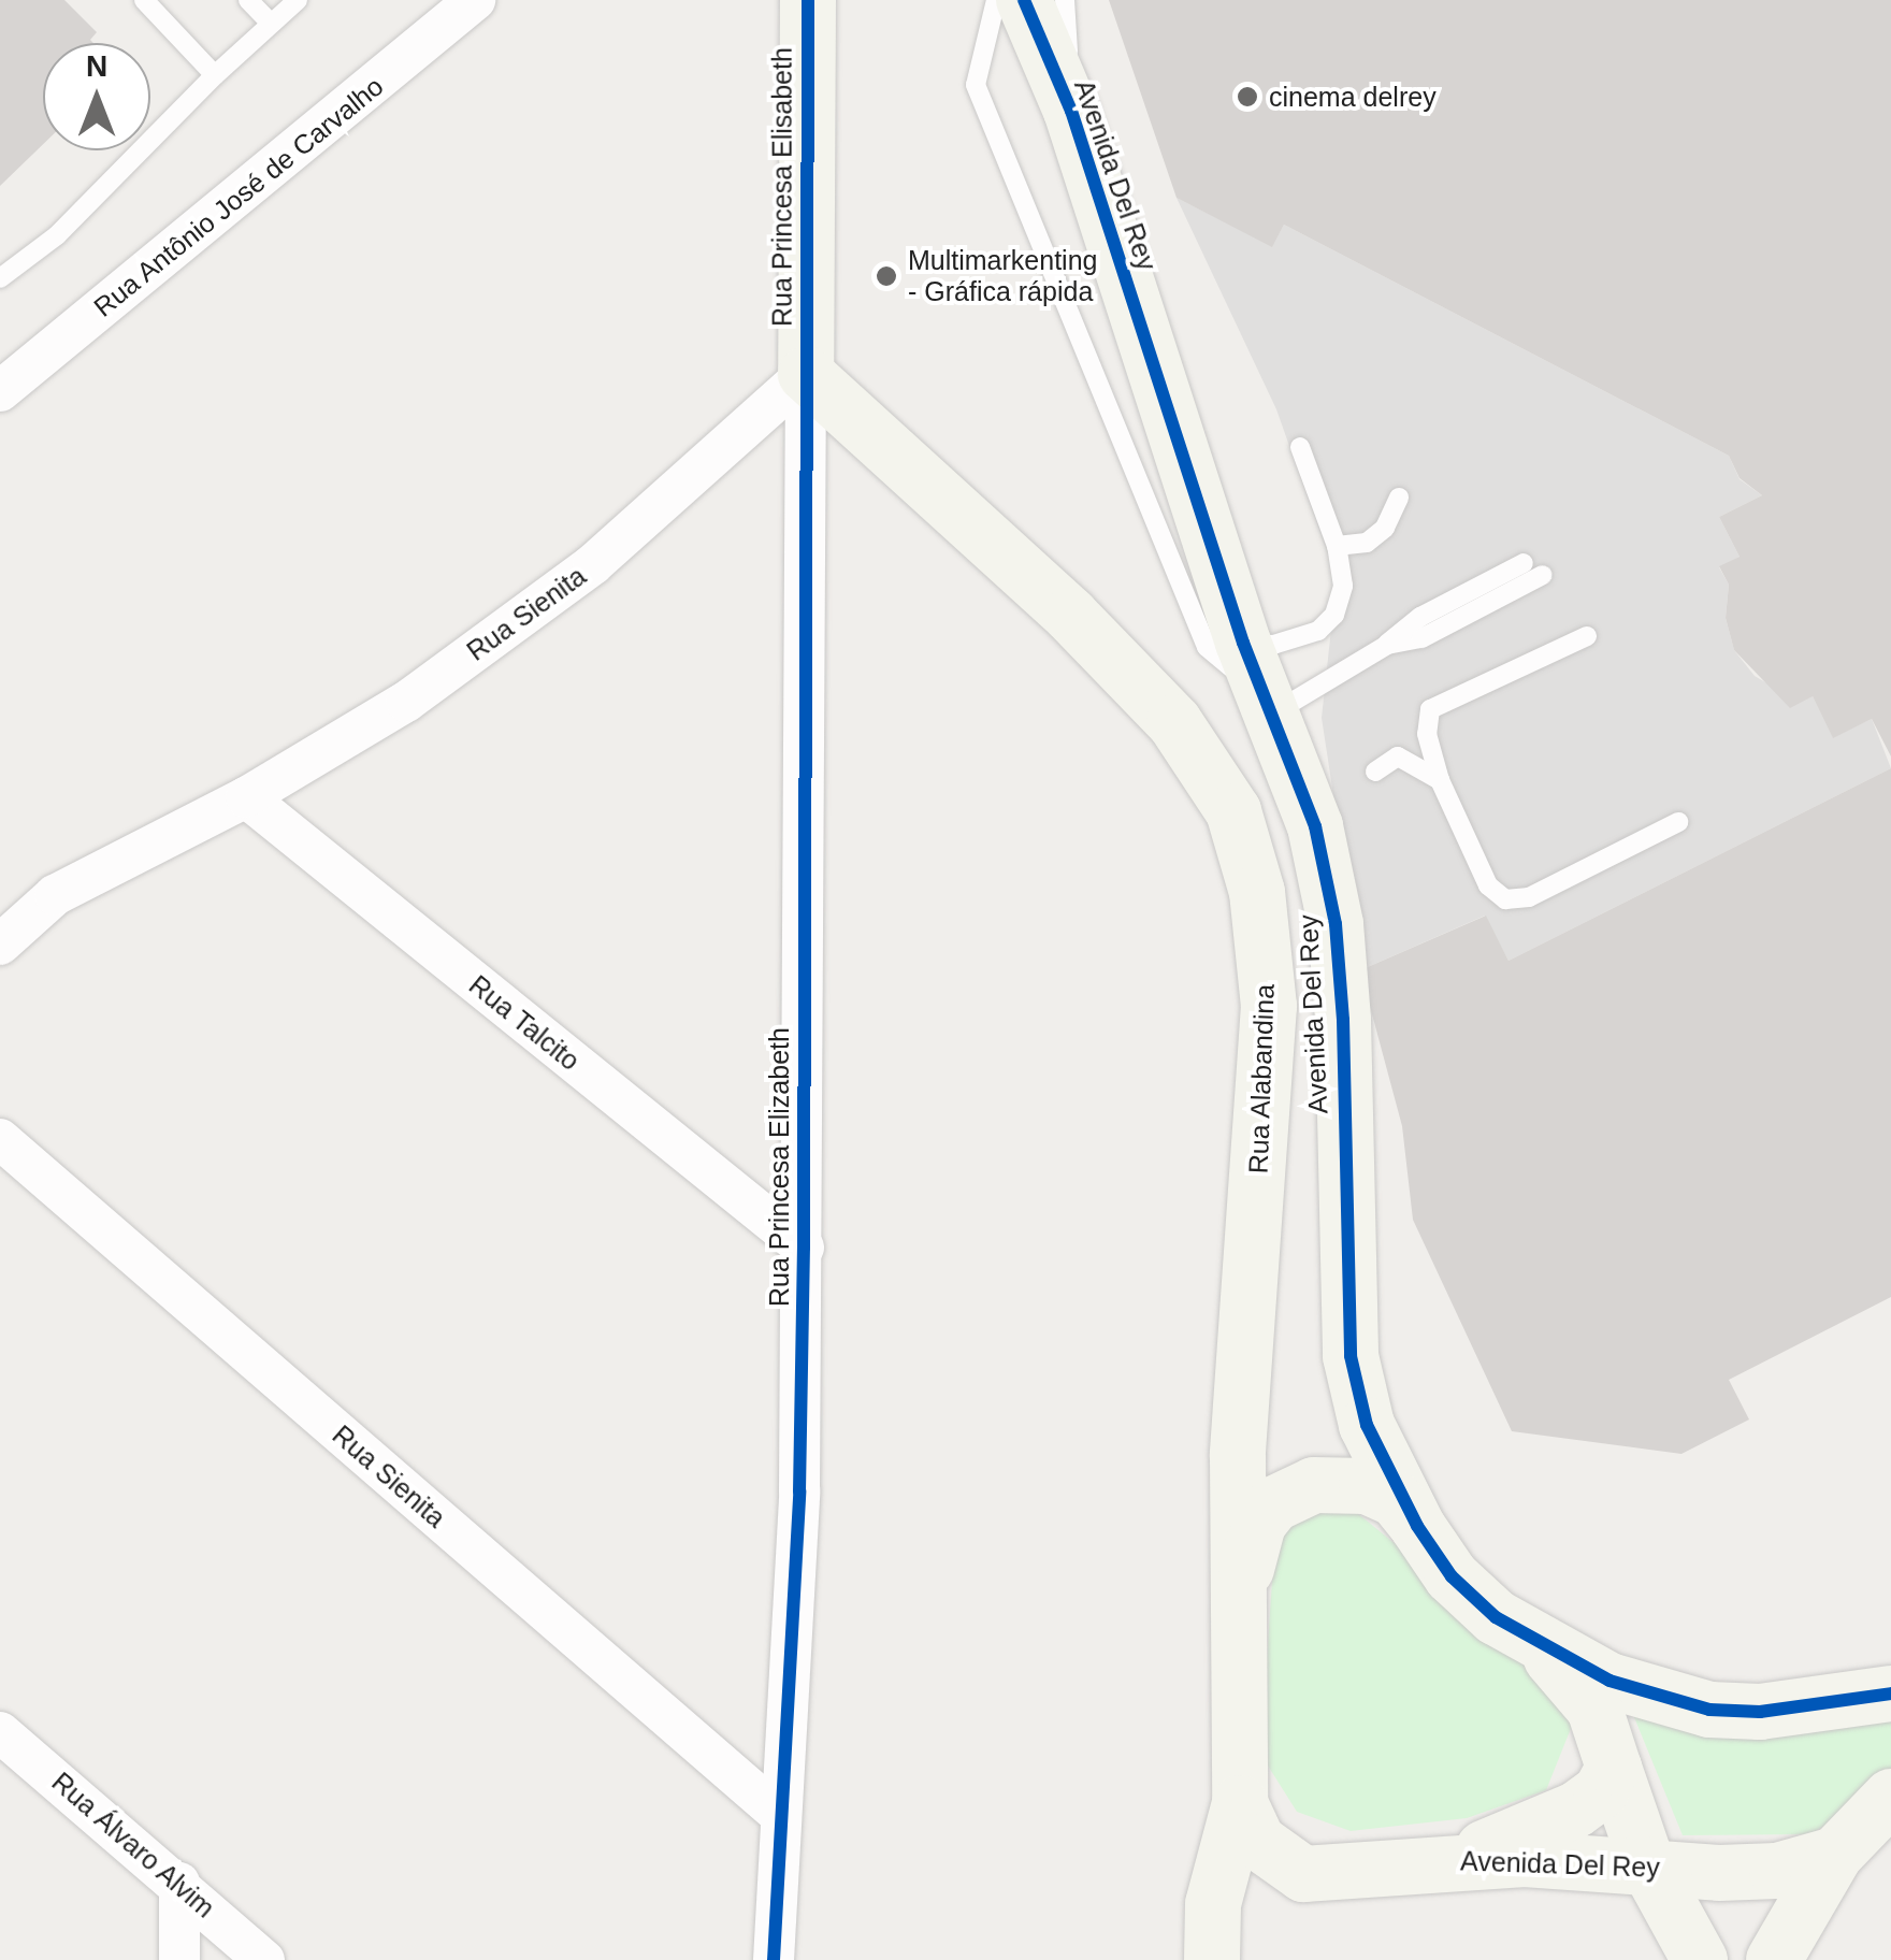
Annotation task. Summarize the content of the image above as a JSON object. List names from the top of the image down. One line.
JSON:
{"streets":{"street":["Avenida Del Rey","Rua Princesa Elisabeth","Rua Antônio José de Carvalho","Rua Sienita","Rua Talcito","Rua Alabandina","Rua Princesa Elizabeth","Rua Álvaro Alvim"]},"crossings":[["Avenida Del Rey","Rua Alabandina"],["Rua Princesa Elisabeth","Rua Sienita"],["Rua Princesa Elisabeth","Rua Alabandina"],["Rua Princesa Elisabeth","Rua Princesa Elizabeth"],["Rua Sienita","Rua Talcito"],["Rua Sienita","Rua Alabandina"],["Rua Sienita","Rua Princesa Elizabeth"],["Rua Talcito","Rua Princesa Elizabeth"],["Rua Alabandina","Rua Princesa Elizabeth"]],"places":["cinema delrey","Multimarkenting - Gráfica rápida"],"north":"top"}
